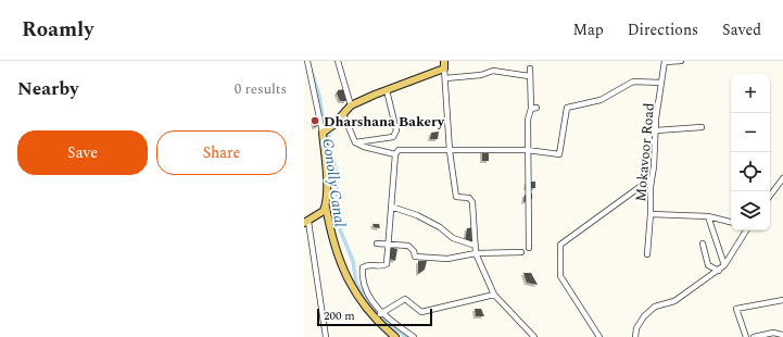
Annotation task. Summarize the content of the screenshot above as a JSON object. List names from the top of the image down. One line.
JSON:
{"streets":{"street":["Mokavoor Road"]},"water":["Conolly Canal"],"places":["Dharshana Bakery"],"scale_bar":"200 m","page":{"header":"Roamly","nav":["Map","Directions","Saved"],"heading":["Nearby","0 results"],"map_buttons":["+","−"],"buttons":["Save","Share"],"scale":"200 m"}}
